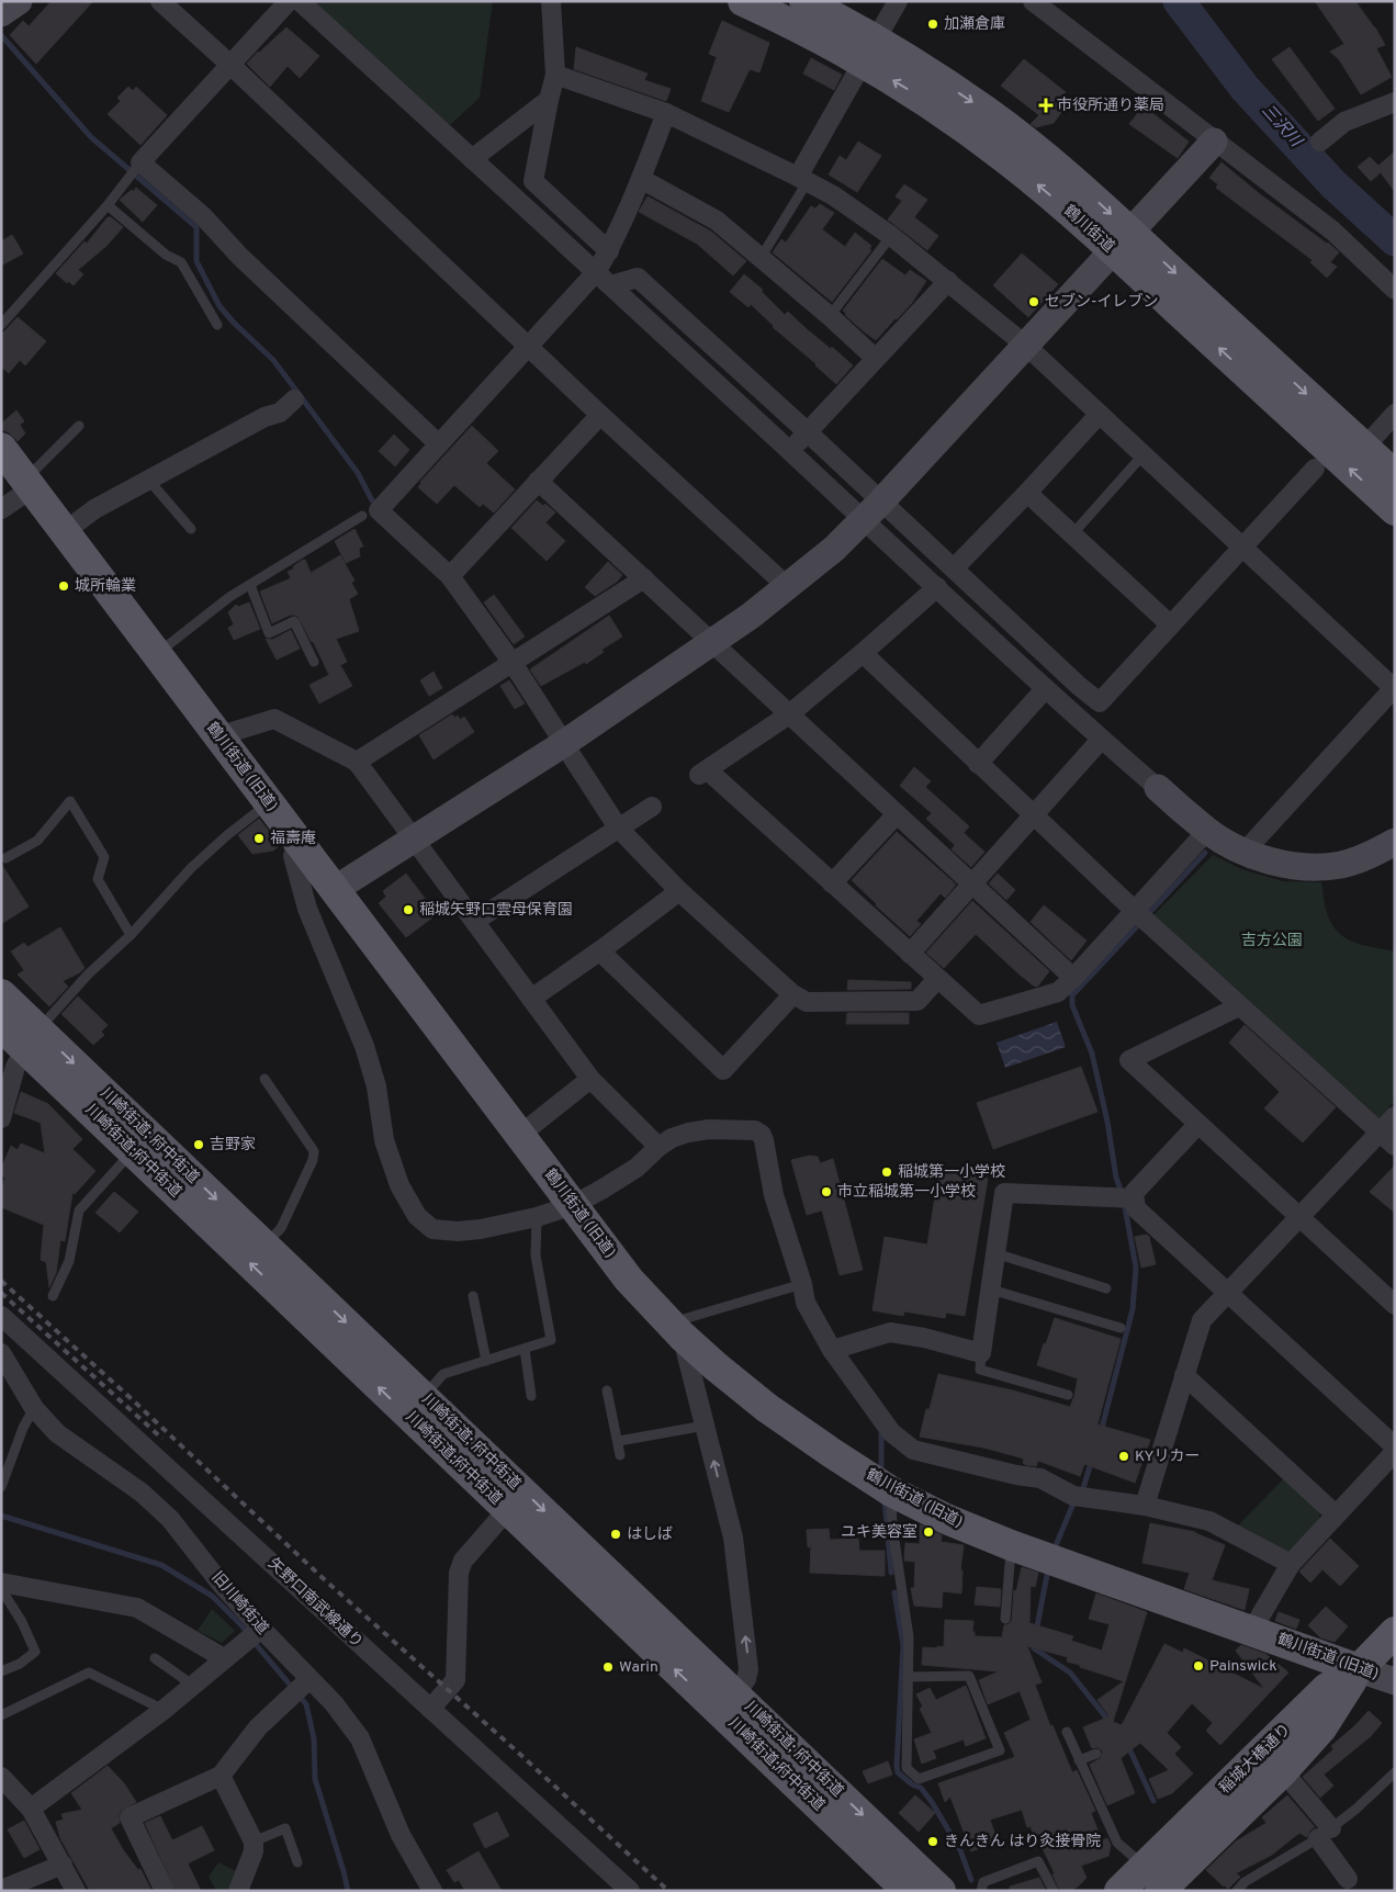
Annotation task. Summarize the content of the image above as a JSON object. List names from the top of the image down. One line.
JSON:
{"streets":{"main road":["鶴川街道","鶴川街道 (旧道)","川崎街道; 府中街道","川崎街道;府中街道","稲城大橋通り"],"street":["旧川崎街道","矢野口南武線通り"]},"crossings":[["鶴川街道 (旧道)","稲城大橋通り"],["川崎街道; 府中街道","川崎街道;府中街道"]],"one_way":["川崎街道; 府中街道","川崎街道;府中街道"],"water":["三沢川"],"parks":["吉方公園"],"places":{"other":["加瀬倉庫","セブン-イレブン","城所輪業","福壽庵","稲城矢野口雲母保育園","吉野家","稲城第一小学校","市立稲城第一小学校","KYリカー","ユキ美容室","はしば","Painswick","Warin","きんきん はり灸接骨院"],"health":["市役所通り薬局"]}}
